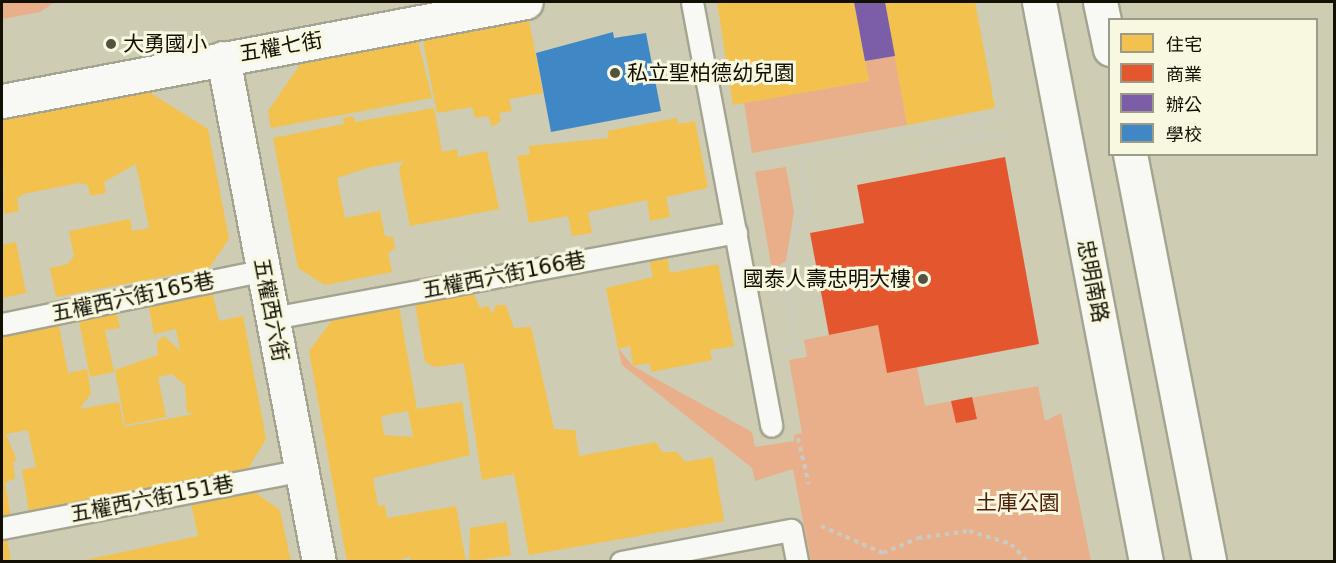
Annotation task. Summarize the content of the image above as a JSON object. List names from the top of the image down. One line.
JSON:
{"streets":{"street":["五權七街","忠明南路","五權西六街"],"lane":["五權西六街166巷","五權西六街165巷","五權西六街151巷"]},"crossings":[["五權七街","五權西六街"],["五權西六街166巷","五權西六街"],["五權西六街165巷","五權西六街"],["五權西六街","五權西六街151巷"]],"parks":["土庫公園"],"places":["大勇國小","私立聖柏德幼兒園","國泰人壽忠明大樓"],"legend":["住宅","商業","辦公","學校"]}
